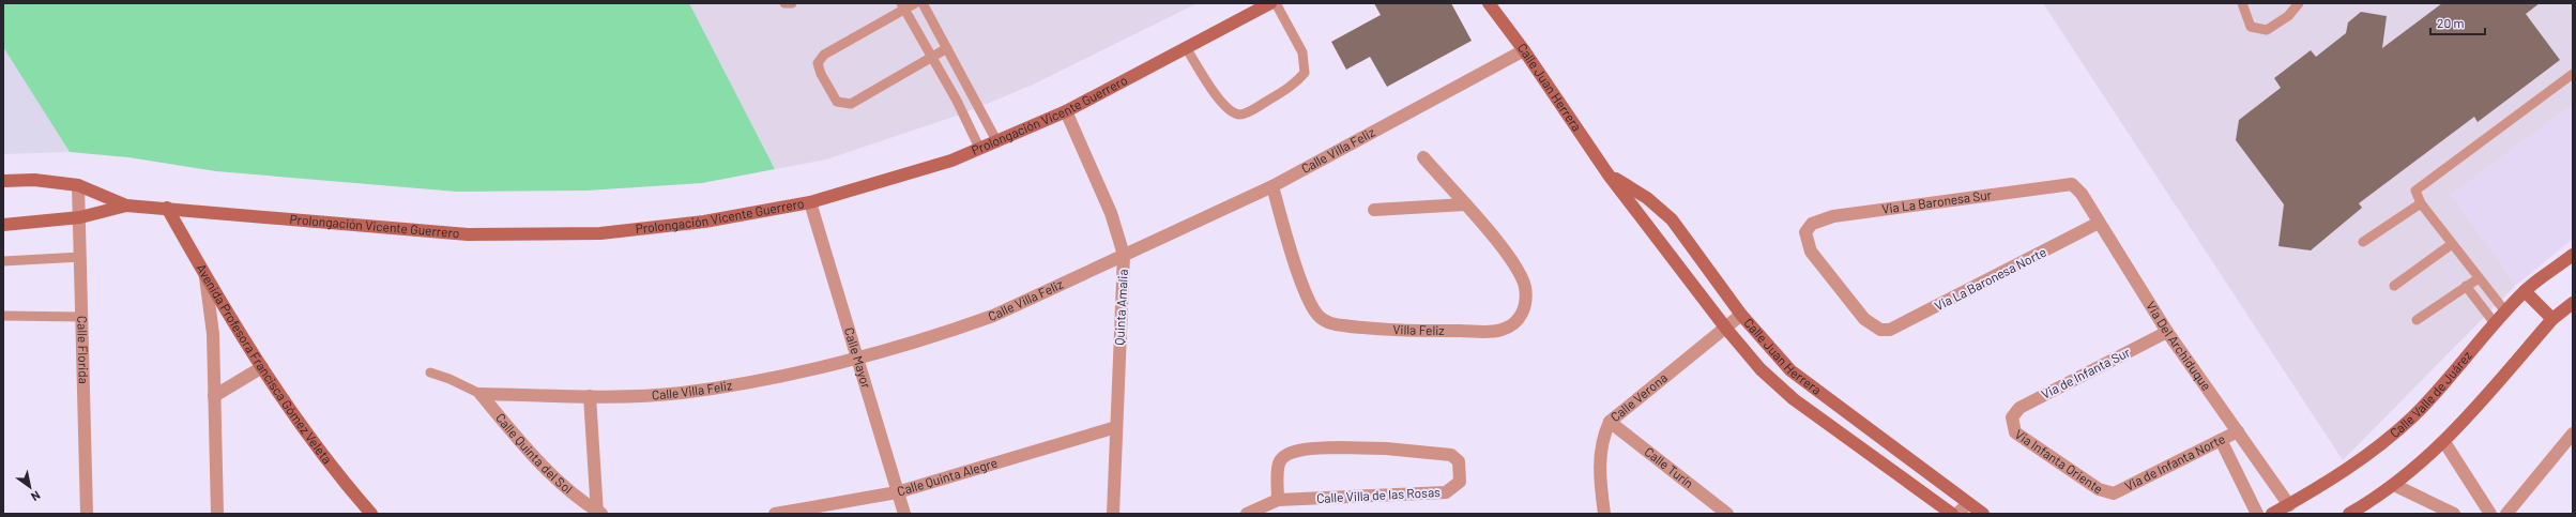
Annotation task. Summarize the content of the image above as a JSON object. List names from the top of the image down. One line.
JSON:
{"streets":{"street":["Calle Juan Herrera","Prolongación Vicente Guerrero","Calle Villa Feliz","Via La Baronesa Sur","Via La Baronesa Norte","Quinta Amalia","Villa Feliz","Via Del Archiduque","Calle Florida","Calle Mayor","Avenida Profesora Francisca Gómez Veleta","Via de Infanta Sur","Calle Valle de Juárez","Calle Verona","Calle Quinta del Sol","Via Infanta Oriente","Via de Infanta Norte","Calle Turín","Calle Quinta Alegre","Calle Villa de las Rosas"]},"crossings":[["Calle Juan Herrera","Calle Villa Feliz"],["Calle Juan Herrera","Calle Verona"],["Prolongación Vicente Guerrero","Quinta Amalia"],["Prolongación Vicente Guerrero","Calle Florida"],["Prolongación Vicente Guerrero","Calle Mayor"],["Prolongación Vicente Guerrero","Avenida Profesora Francisca Gómez Veleta"],["Calle Villa Feliz","Quinta Amalia"],["Calle Villa Feliz","Villa Feliz"],["Calle Villa Feliz","Calle Mayor"],["Calle Villa Feliz","Calle Quinta del Sol"],["Via La Baronesa Sur","Via La Baronesa Norte"],["Via La Baronesa Sur","Via Del Archiduque"],["Via La Baronesa Norte","Via Del Archiduque"],["Quinta Amalia","Calle Quinta Alegre"],["Via Del Archiduque","Via de Infanta Sur"],["Via Del Archiduque","Calle Valle de Juárez"],["Via Del Archiduque","Via de Infanta Norte"],["Calle Mayor","Calle Quinta Alegre"],["Via de Infanta Sur","Via Infanta Oriente"],["Calle Verona","Calle Turín"],["Via Infanta Oriente","Via de Infanta Norte"]],"scale_bar":"20 m","north":"bottom right"}
